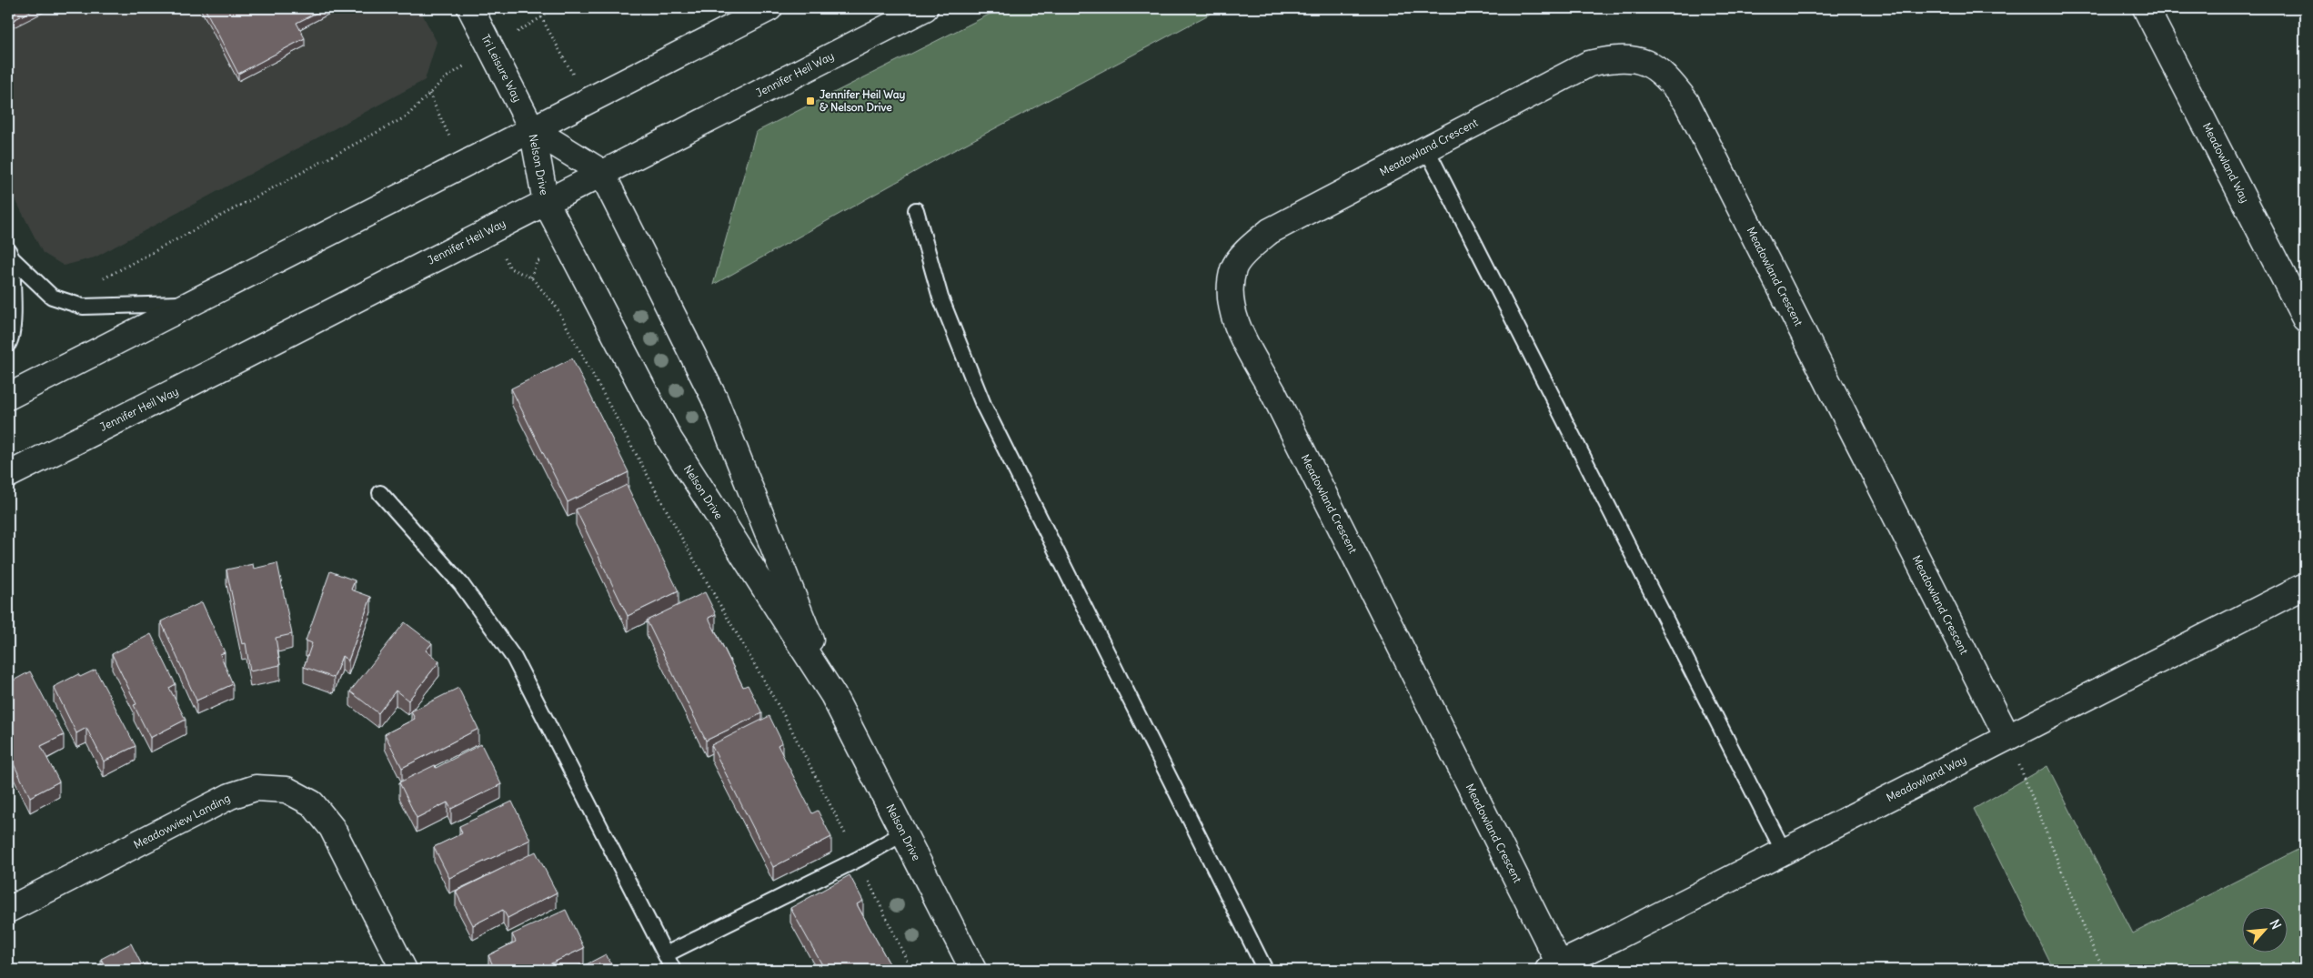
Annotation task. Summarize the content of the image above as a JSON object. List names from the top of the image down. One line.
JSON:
{"streets":{"street":["Tri Leisure Way","Jennifer Heil Way","Meadowland Crescent","Meadowland Way","Nelson Drive","Meadowview Landing"]},"crossings":[["Tri Leisure Way","Nelson Drive"],["Jennifer Heil Way","Nelson Drive"],["Meadowland Crescent","Meadowland Way"]],"places":{"transit":["Jennifer Heil Way & Nelson Drive"]},"north":"top right"}
